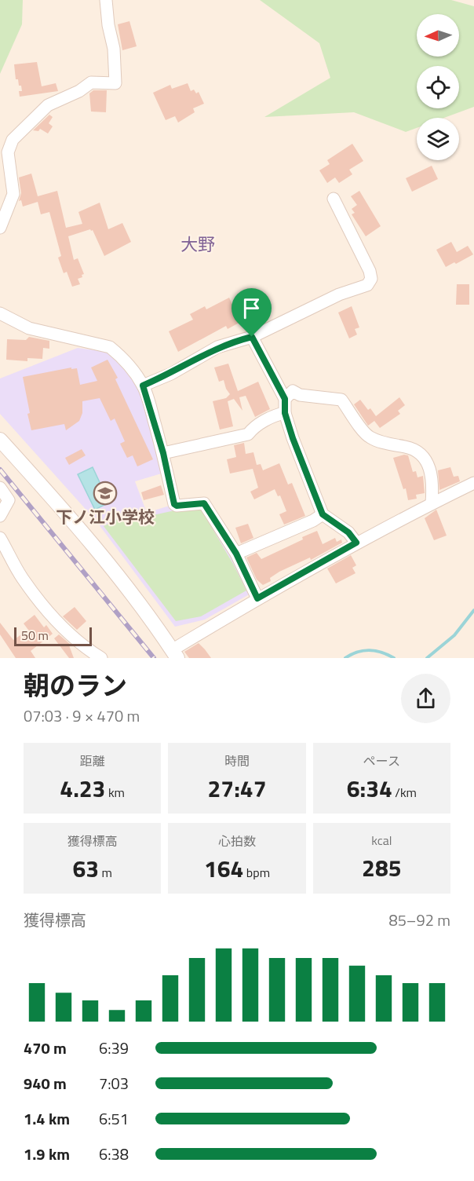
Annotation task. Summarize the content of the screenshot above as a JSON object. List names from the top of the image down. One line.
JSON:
{"districts":["大野"],"places":{"school or university":["下ノ江小学校"]},"scale_bar":"50 m","north":"left","page":{"scale":"50 m","heading":["朝のラン","07:03 · 9 × 470 m"],"stats":[["距離","4.23 km"],["時間","27:47"],["ペース","6:34 /km"],["獲得標高","63 m"],["心拍数","164 bpm"],["kcal","285"]],"chart":["獲得標高","85–92 m"],"list":[{"name":"470 m","note":"6:39"},{"name":"940 m","note":"7:03"},{"name":"1.4 km","note":"6:51"},{"name":"1.9 km","note":"6:38"}]}}
